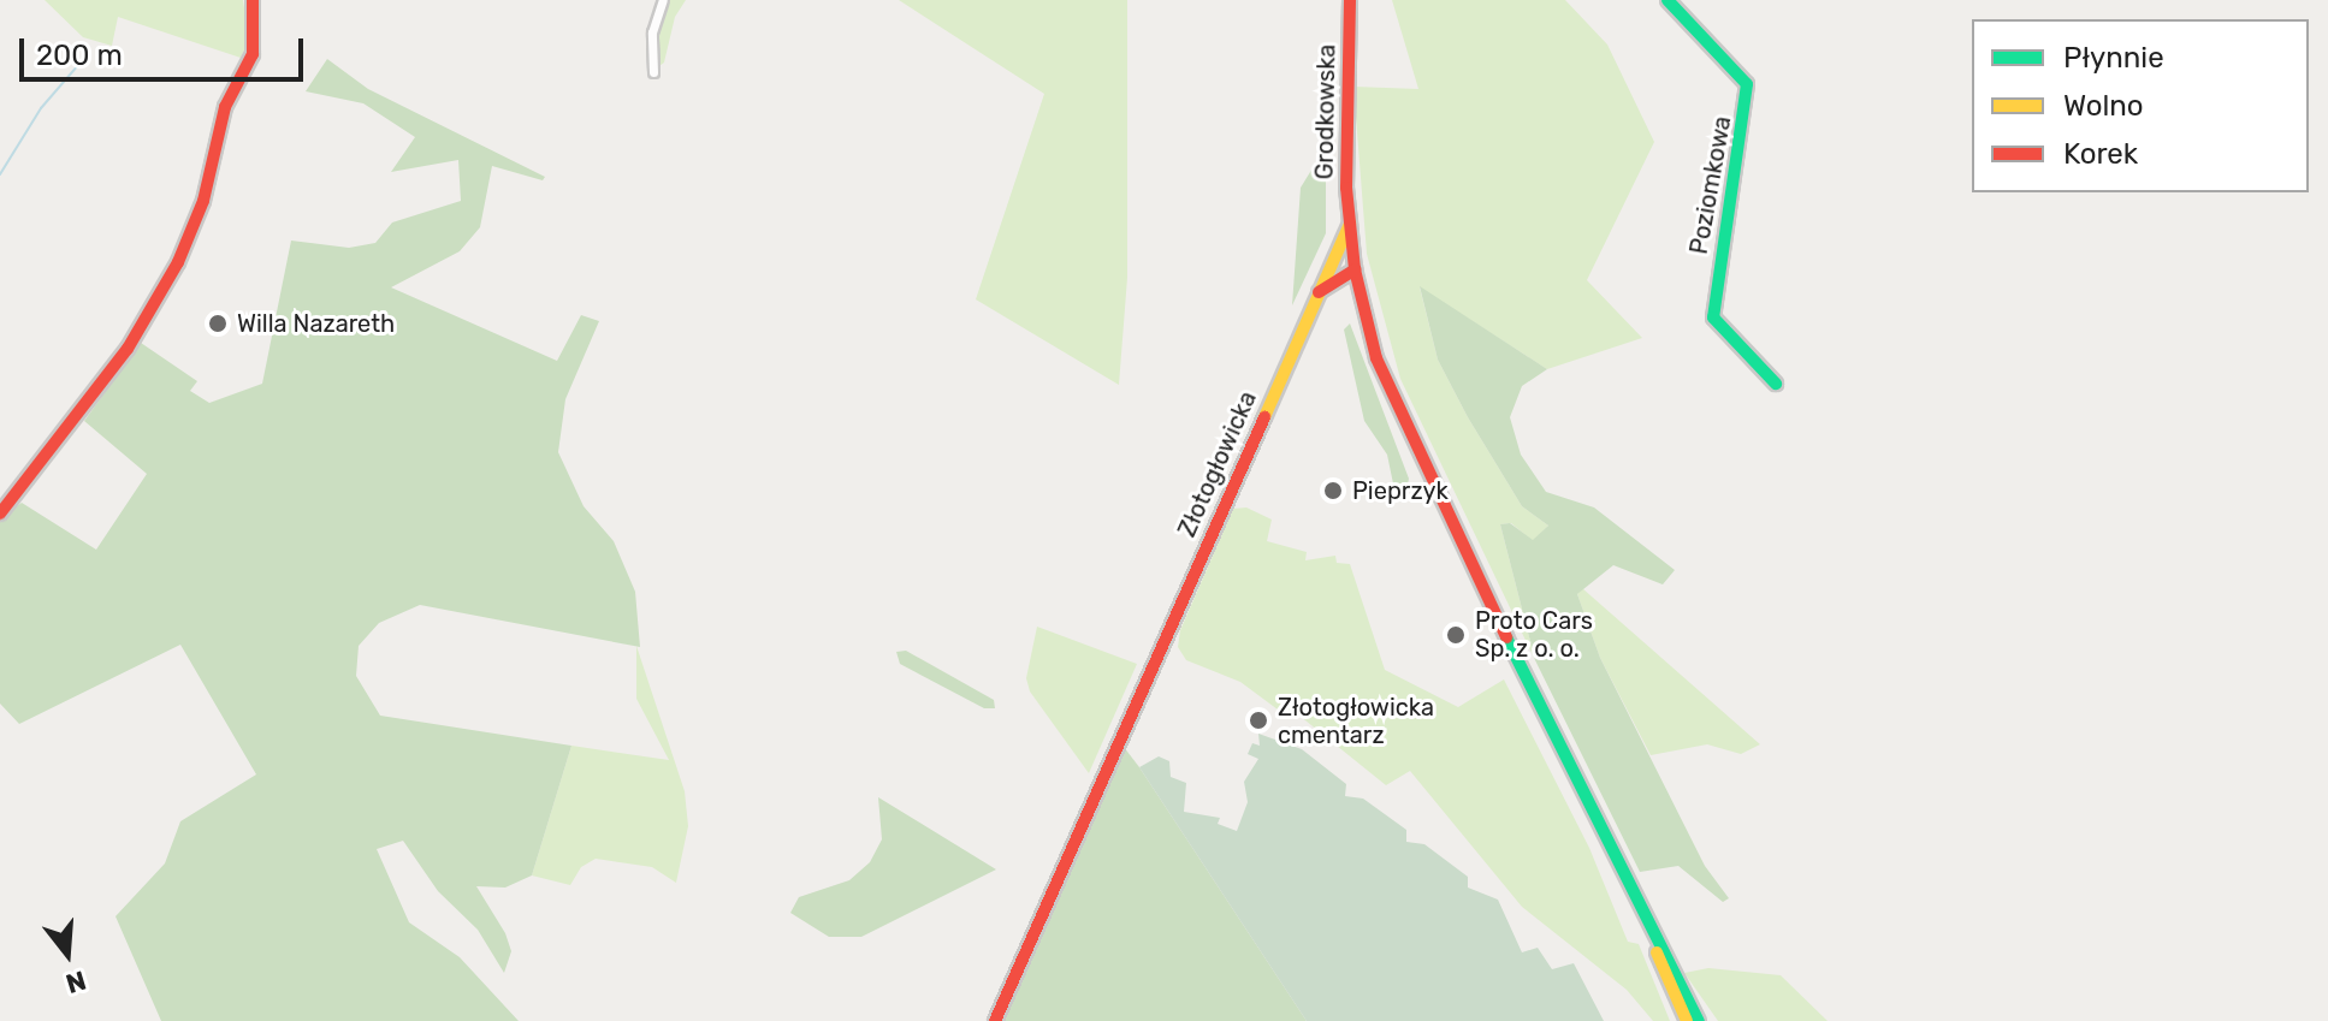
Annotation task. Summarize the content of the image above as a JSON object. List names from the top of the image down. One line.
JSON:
{"streets":{"main road":["Grodkowska","Poziomkowa","Złotogłowicka"]},"crossings":[["Grodkowska","Złotogłowicka"]],"places":["Willa Nazareth","Pieprzyk","Proto Cars Sp. z o. o.","Złotogłowicka cmentarz"],"legend":["Płynnie","Wolno","Korek"],"scale_bar":"200 m","north":"bottom"}
